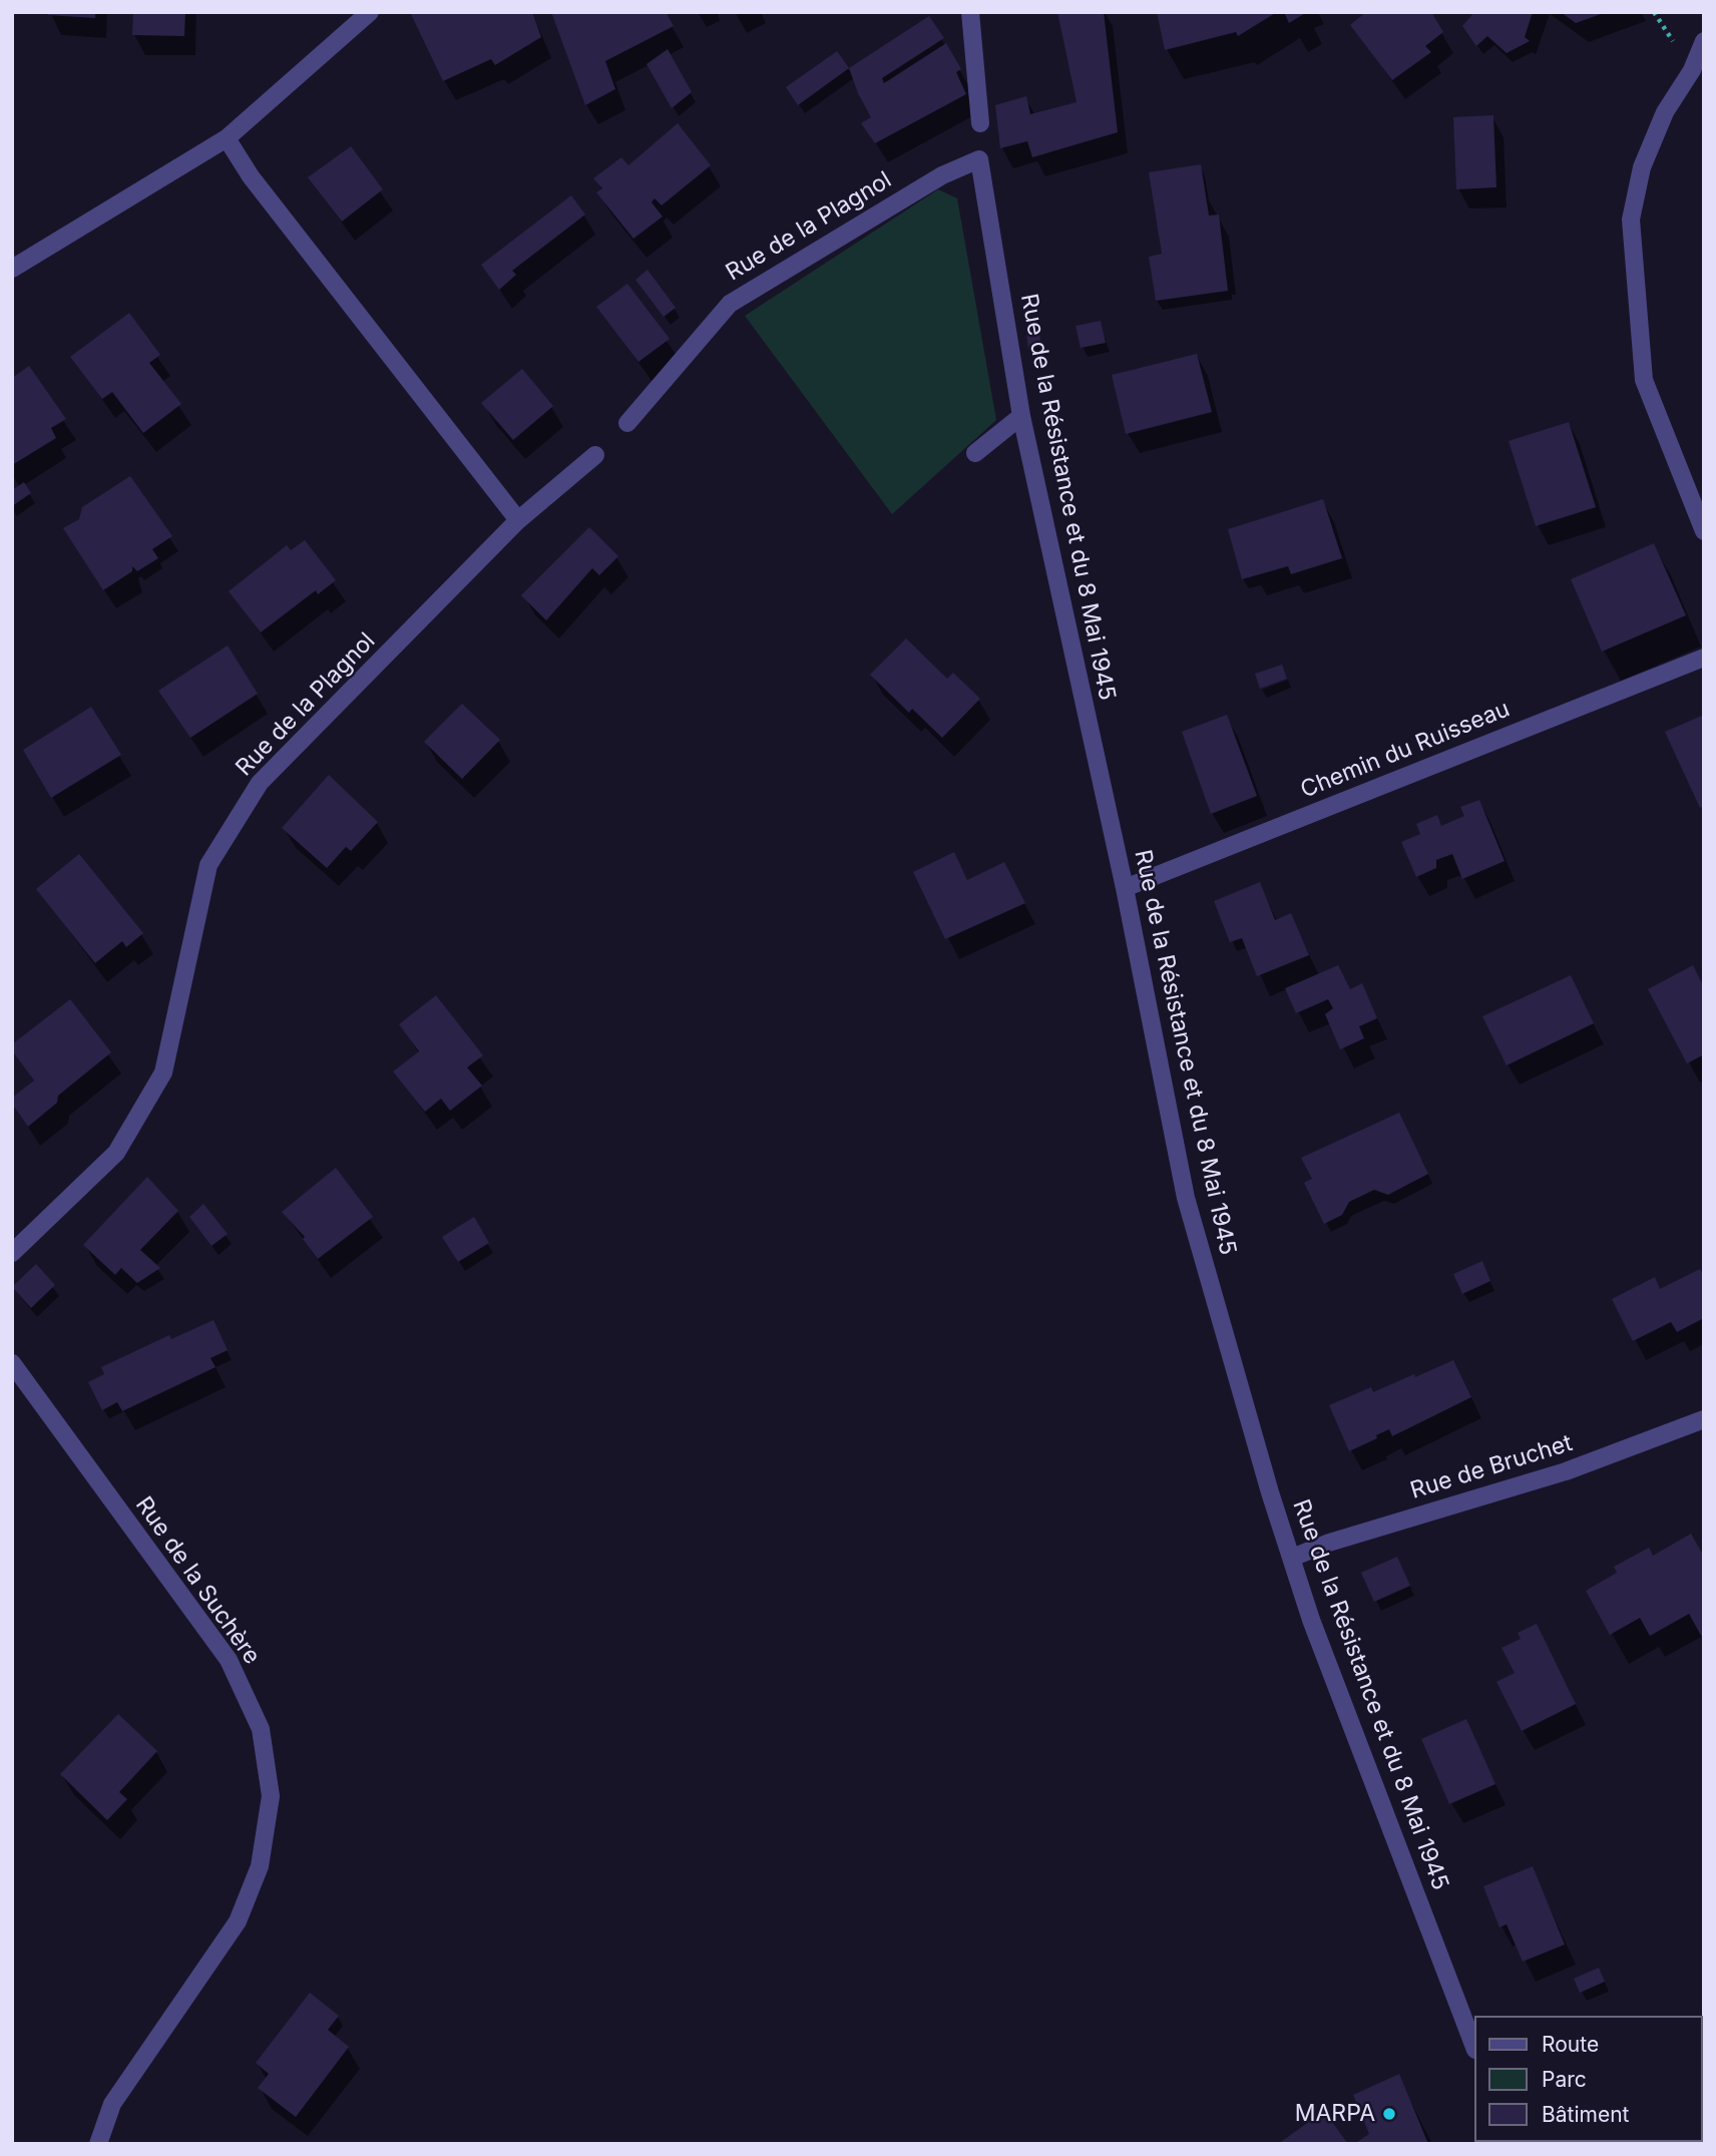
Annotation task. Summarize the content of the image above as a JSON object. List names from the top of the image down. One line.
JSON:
{"streets":{"street":["Rue de la Plagnol","Rue de la Résistance et du 8 Mai 1945","Chemin du Ruisseau","Rue de Bruchet","Rue de la Suchère"]},"crossings":[["Rue de la Plagnol","Rue de la Résistance et du 8 Mai 1945"],["Rue de la Résistance et du 8 Mai 1945","Chemin du Ruisseau"],["Rue de la Résistance et du 8 Mai 1945","Rue de Bruchet"]],"places":["MARPA"],"legend":["Route","Parc","Bâtiment"]}
